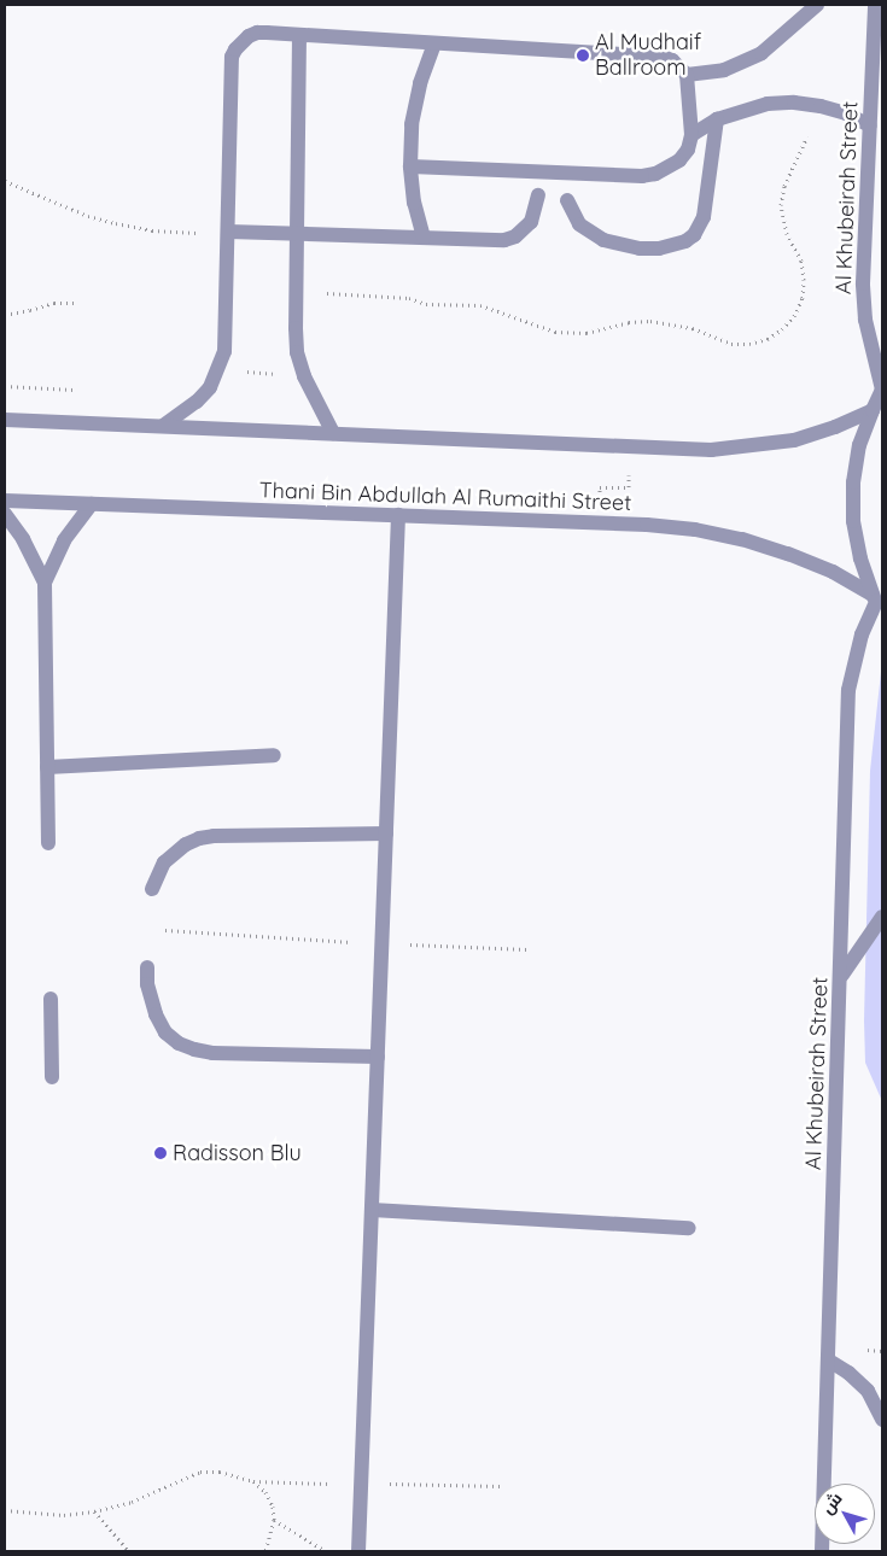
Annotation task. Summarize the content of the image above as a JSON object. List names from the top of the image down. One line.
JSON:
{"streets":{"street":["Al Khubeirah Street","Thani Bin Abdullah Al Rumaithi Street"]},"crossings":[["Al Khubeirah Street","Thani Bin Abdullah Al Rumaithi Street"]],"places":["Al Mudhaif Ballroom","Radisson Blu"],"north":"top left"}
